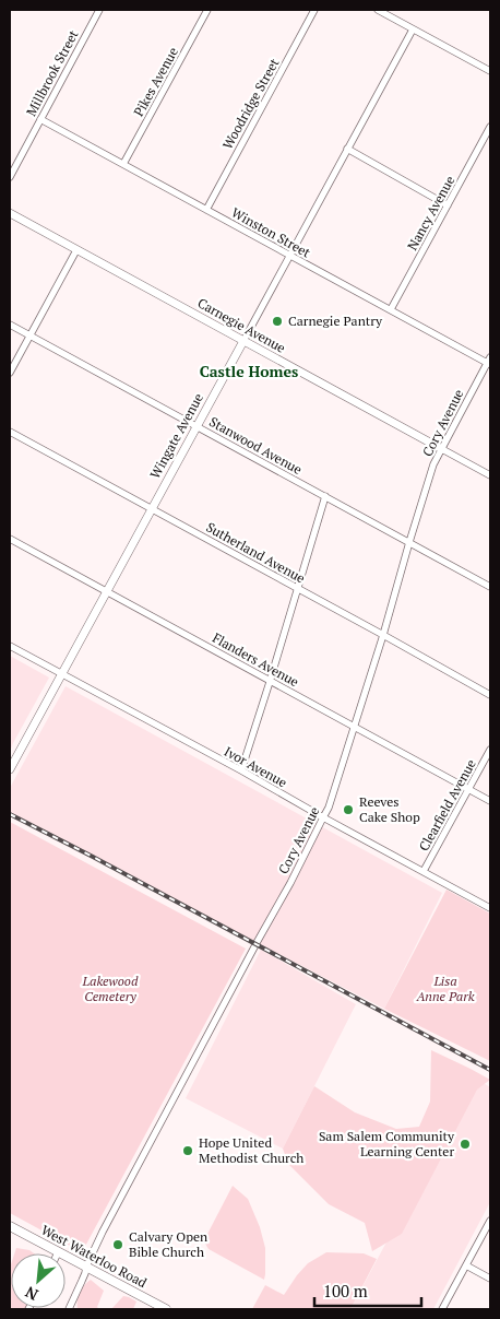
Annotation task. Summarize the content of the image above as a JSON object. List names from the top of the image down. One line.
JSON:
{"streets":{"main road":["West Waterloo Road"],"street":["Millbrook Street","Pikes Avenue","Woodridge Street","Nancy Avenue","Winston Street","Carnegie Avenue","Cory Avenue","Wingate Avenue","Stanwood Avenue","Sutherland Avenue","Flanders Avenue","Ivor Avenue","Clearfield Avenue"]},"crossings":[["Millbrook Street","Winston Street"],["Pikes Avenue","Winston Street"],["Woodridge Street","Winston Street"],["Nancy Avenue","Winston Street"],["Winston Street","Cory Avenue"],["Winston Street","Wingate Avenue"],["Carnegie Avenue","Cory Avenue"],["Carnegie Avenue","Wingate Avenue"],["Cory Avenue","Stanwood Avenue"],["Cory Avenue","Sutherland Avenue"],["Cory Avenue","Flanders Avenue"],["Cory Avenue","Ivor Avenue"],["Cory Avenue","West Waterloo Road"],["Wingate Avenue","Stanwood Avenue"],["Wingate Avenue","Sutherland Avenue"],["Wingate Avenue","Flanders Avenue"],["Wingate Avenue","Ivor Avenue"],["Flanders Avenue","Clearfield Avenue"],["Ivor Avenue","Clearfield Avenue"]],"districts":["Castle Homes"],"parks":["Lakewood Cemetery","Lisa Anne Park"],"places":["Carnegie Pantry","Reeves Cake Shop","Sam Salem Community Learning Center","Hope United Methodist Church","Calvary Open Bible Church"],"scale_bar":"100 m","north":"bottom left"}
